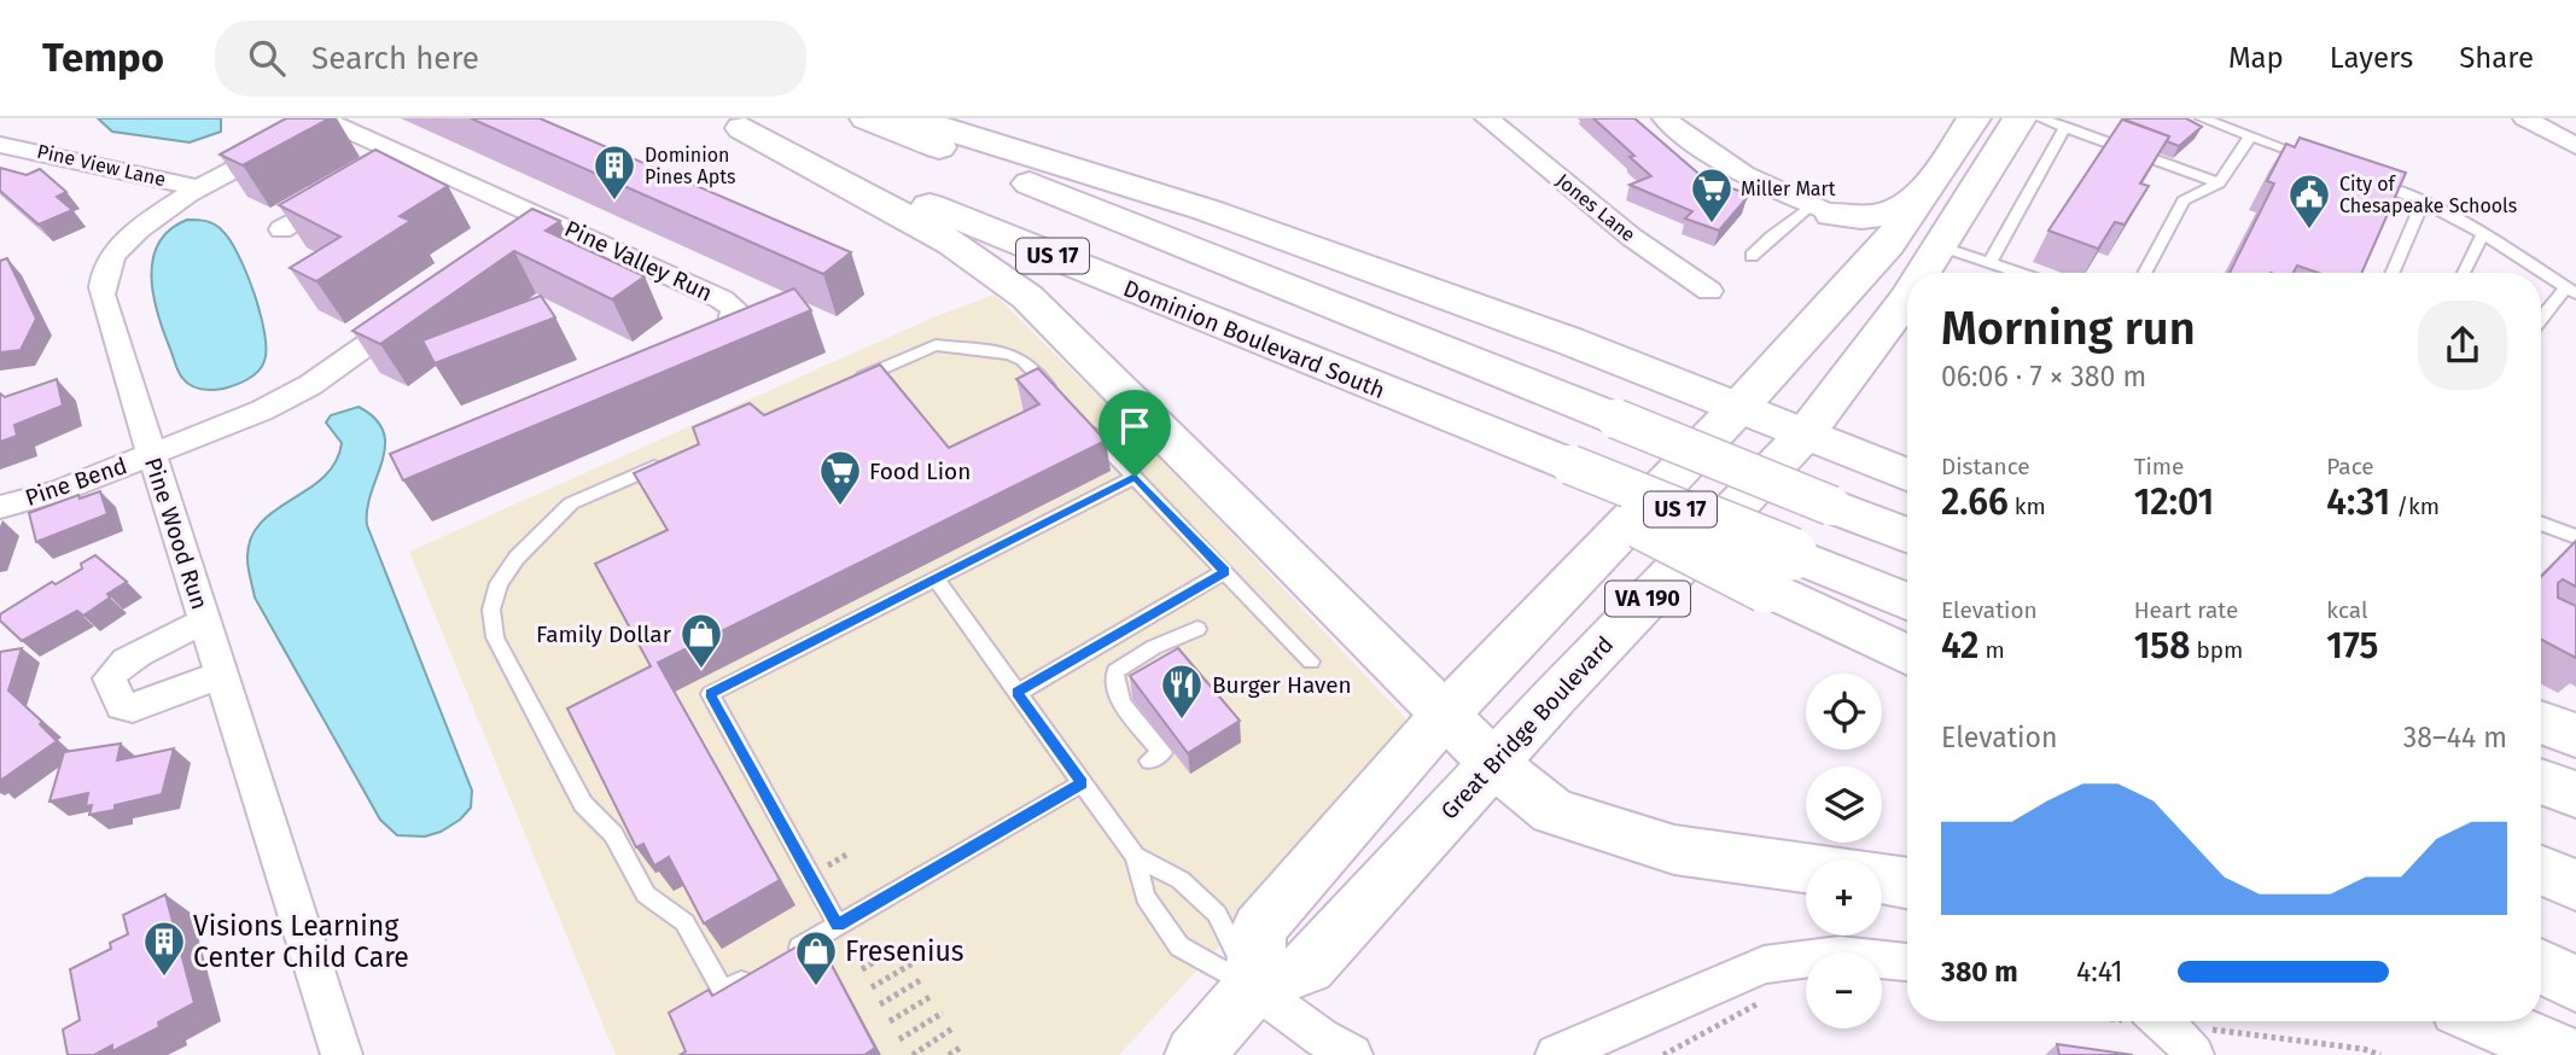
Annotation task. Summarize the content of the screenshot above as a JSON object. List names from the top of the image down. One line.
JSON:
{"streets":{"main road":["US 17","Dominion Boulevard South","VA 190","Great Bridge Boulevard"],"street":["Pine View Lane","Jones Lane","Pine Valley Run","Pine Bend","Pine Wood Run"]},"crossings":[["Pine View Lane","Pine Wood Run"],["Pine Valley Run","Pine Wood Run"],["Pine Bend","Pine Wood Run"],["VA 190","Great Bridge Boulevard"]],"places":{"building":["Dominion Pines Apts","Visions Learning Center Child Care"],"supermarket":["Miller Mart","Food Lion"],"public building":["City of Chesapeake Schools"],"shop":["Family Dollar","Fresenius"],"restaurant":["Burger Haven"]},"page":{"header":"Tempo","search":"Search here","nav":["Map","Layers","Share"],"heading":["Morning run","06:06 · 7 × 380 m"],"stats":[["Distance","2.66 km"],["Time","12:01"],["Pace","4:31 /km"],["Elevation","42 m"],["Heart rate","158 bpm"],["kcal","175"]],"map_buttons":["+","−"],"chart":["Elevation","38–44 m"],"list":[{"name":"380 m","note":"4:41"}]}}
